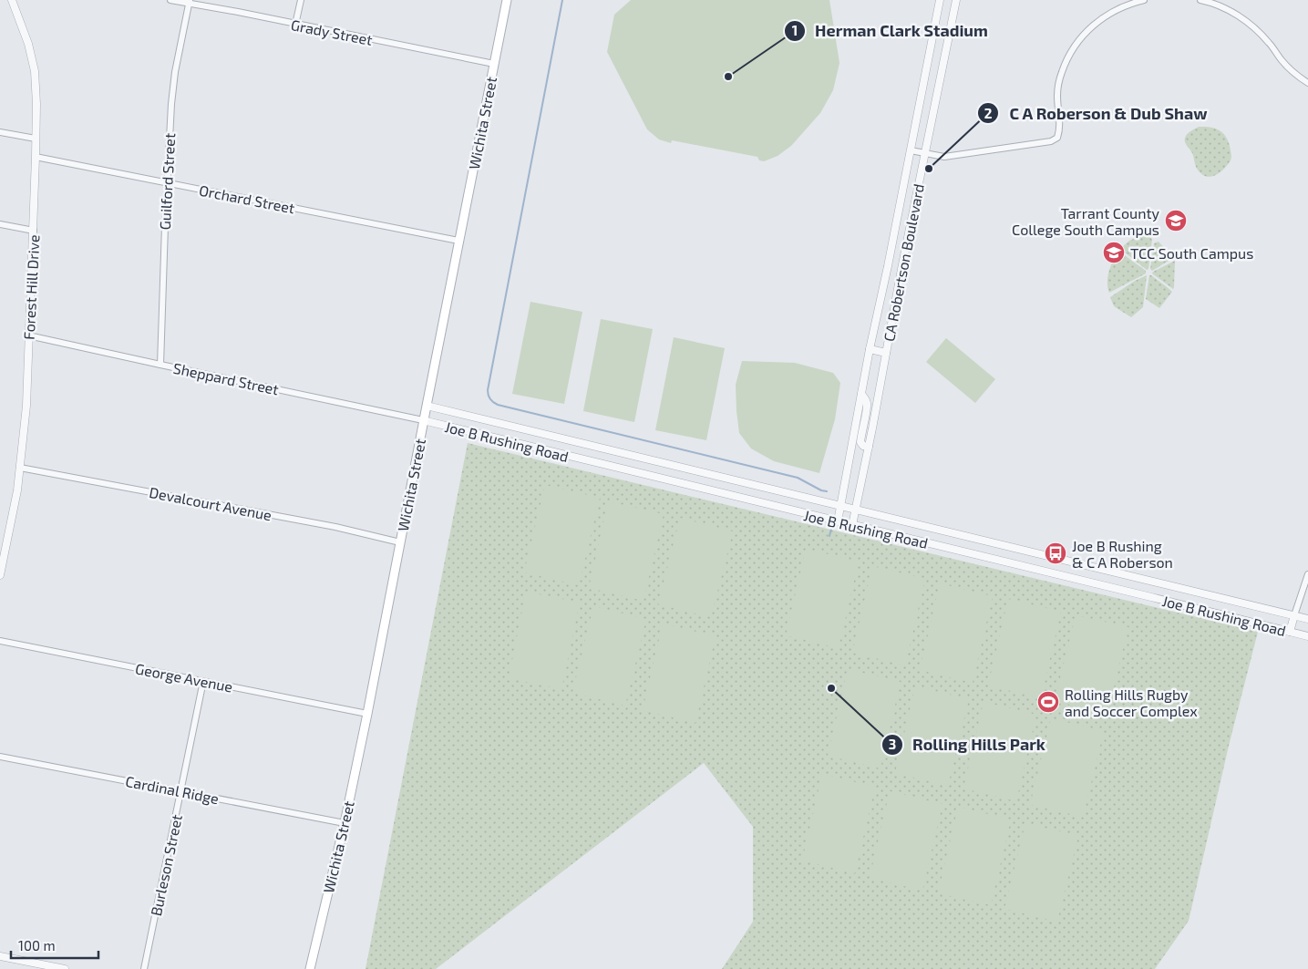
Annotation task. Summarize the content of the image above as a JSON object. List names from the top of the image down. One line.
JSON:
{"streets":{"main road":["Wichita Street"],"street":["Grady Street","Guilford Street","Orchard Street","CA Robertson Boulevard","Forest Hill Drive","Sheppard Street","Joe B Rushing Road","Devalcourt Avenue","George Avenue","Cardinal Ridge","Burleson Street"]},"crossings":[["Grady Street","Wichita Street"],["Grady Street","Guilford Street"],["Wichita Street","Orchard Street"],["Wichita Street","Sheppard Street"],["Wichita Street","Joe B Rushing Road"],["Wichita Street","Devalcourt Avenue"],["Wichita Street","George Avenue"],["Wichita Street","Cardinal Ridge"],["Guilford Street","Orchard Street"],["Guilford Street","Sheppard Street"],["Orchard Street","Forest Hill Drive"],["CA Robertson Boulevard","Joe B Rushing Road"],["Forest Hill Drive","Sheppard Street"],["Forest Hill Drive","Devalcourt Avenue"],["Sheppard Street","Joe B Rushing Road"],["George Avenue","Burleson Street"],["Cardinal Ridge","Burleson Street"]],"places":{"other":["Herman Clark Stadium","C A Roberson & Dub Shaw","Rolling Hills Park"],"school or university":["Tarrant County College South Campus","TCC South Campus"],"bus stop":["Joe B Rushing & C A Roberson"],"sports":["Rolling Hills Rugby and Soccer Complex"]},"scale_bar":"100 m"}
